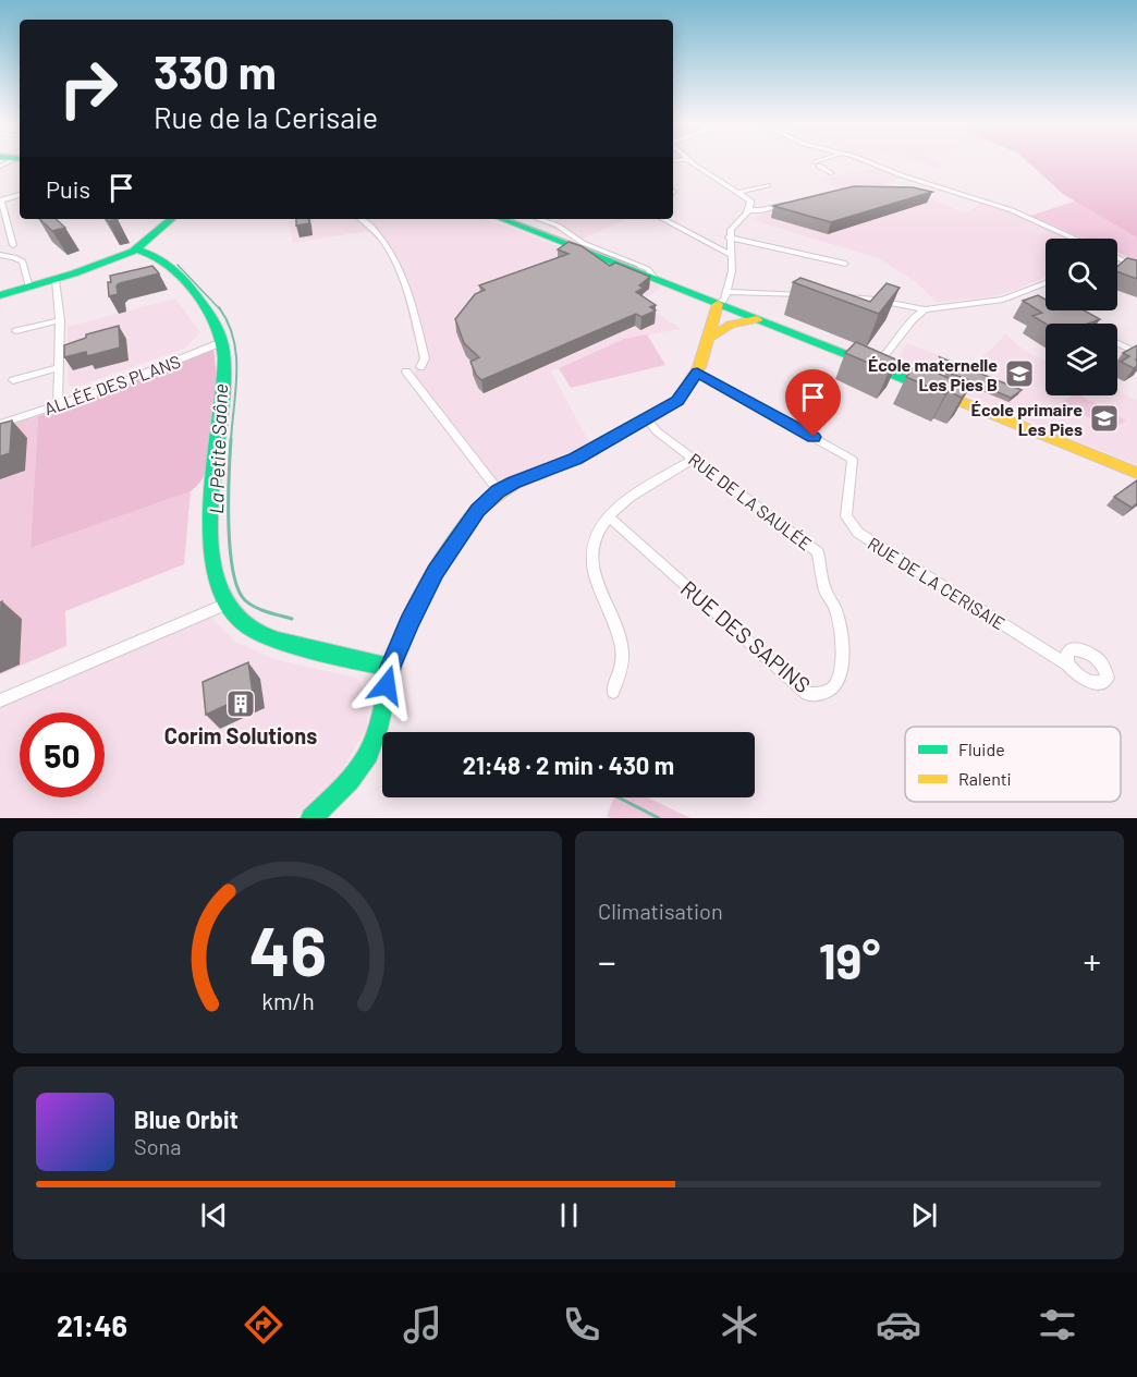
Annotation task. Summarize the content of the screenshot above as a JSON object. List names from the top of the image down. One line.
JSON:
{"streets":{"street":["ALLÉE DES PLANS","RUE DE LA SAULÉE","RUE DE LA CERISAIE","RUE DES SAPINS"]},"crossings":[["RUE DE LA SAULÉE","RUE DES SAPINS"]],"water":["La Petite Saône"],"places":{"school or university":["École maternelle Les Pies B","École primaire Les Pies"],"building":["Corim Solutions"]},"legend":["Fluide","Ralenti"],"page":{"turn":["330 m","Rue de la Cerisaie"],"then":"Puis","limit":"50","trip":"21:48 · 2 min · 430 m","tile":"Climatisation","heat":["−","19°","+"],"song":["Blue Orbit","Sona"],"tabs":"21:46","gauge":["46","km/h"]}}
